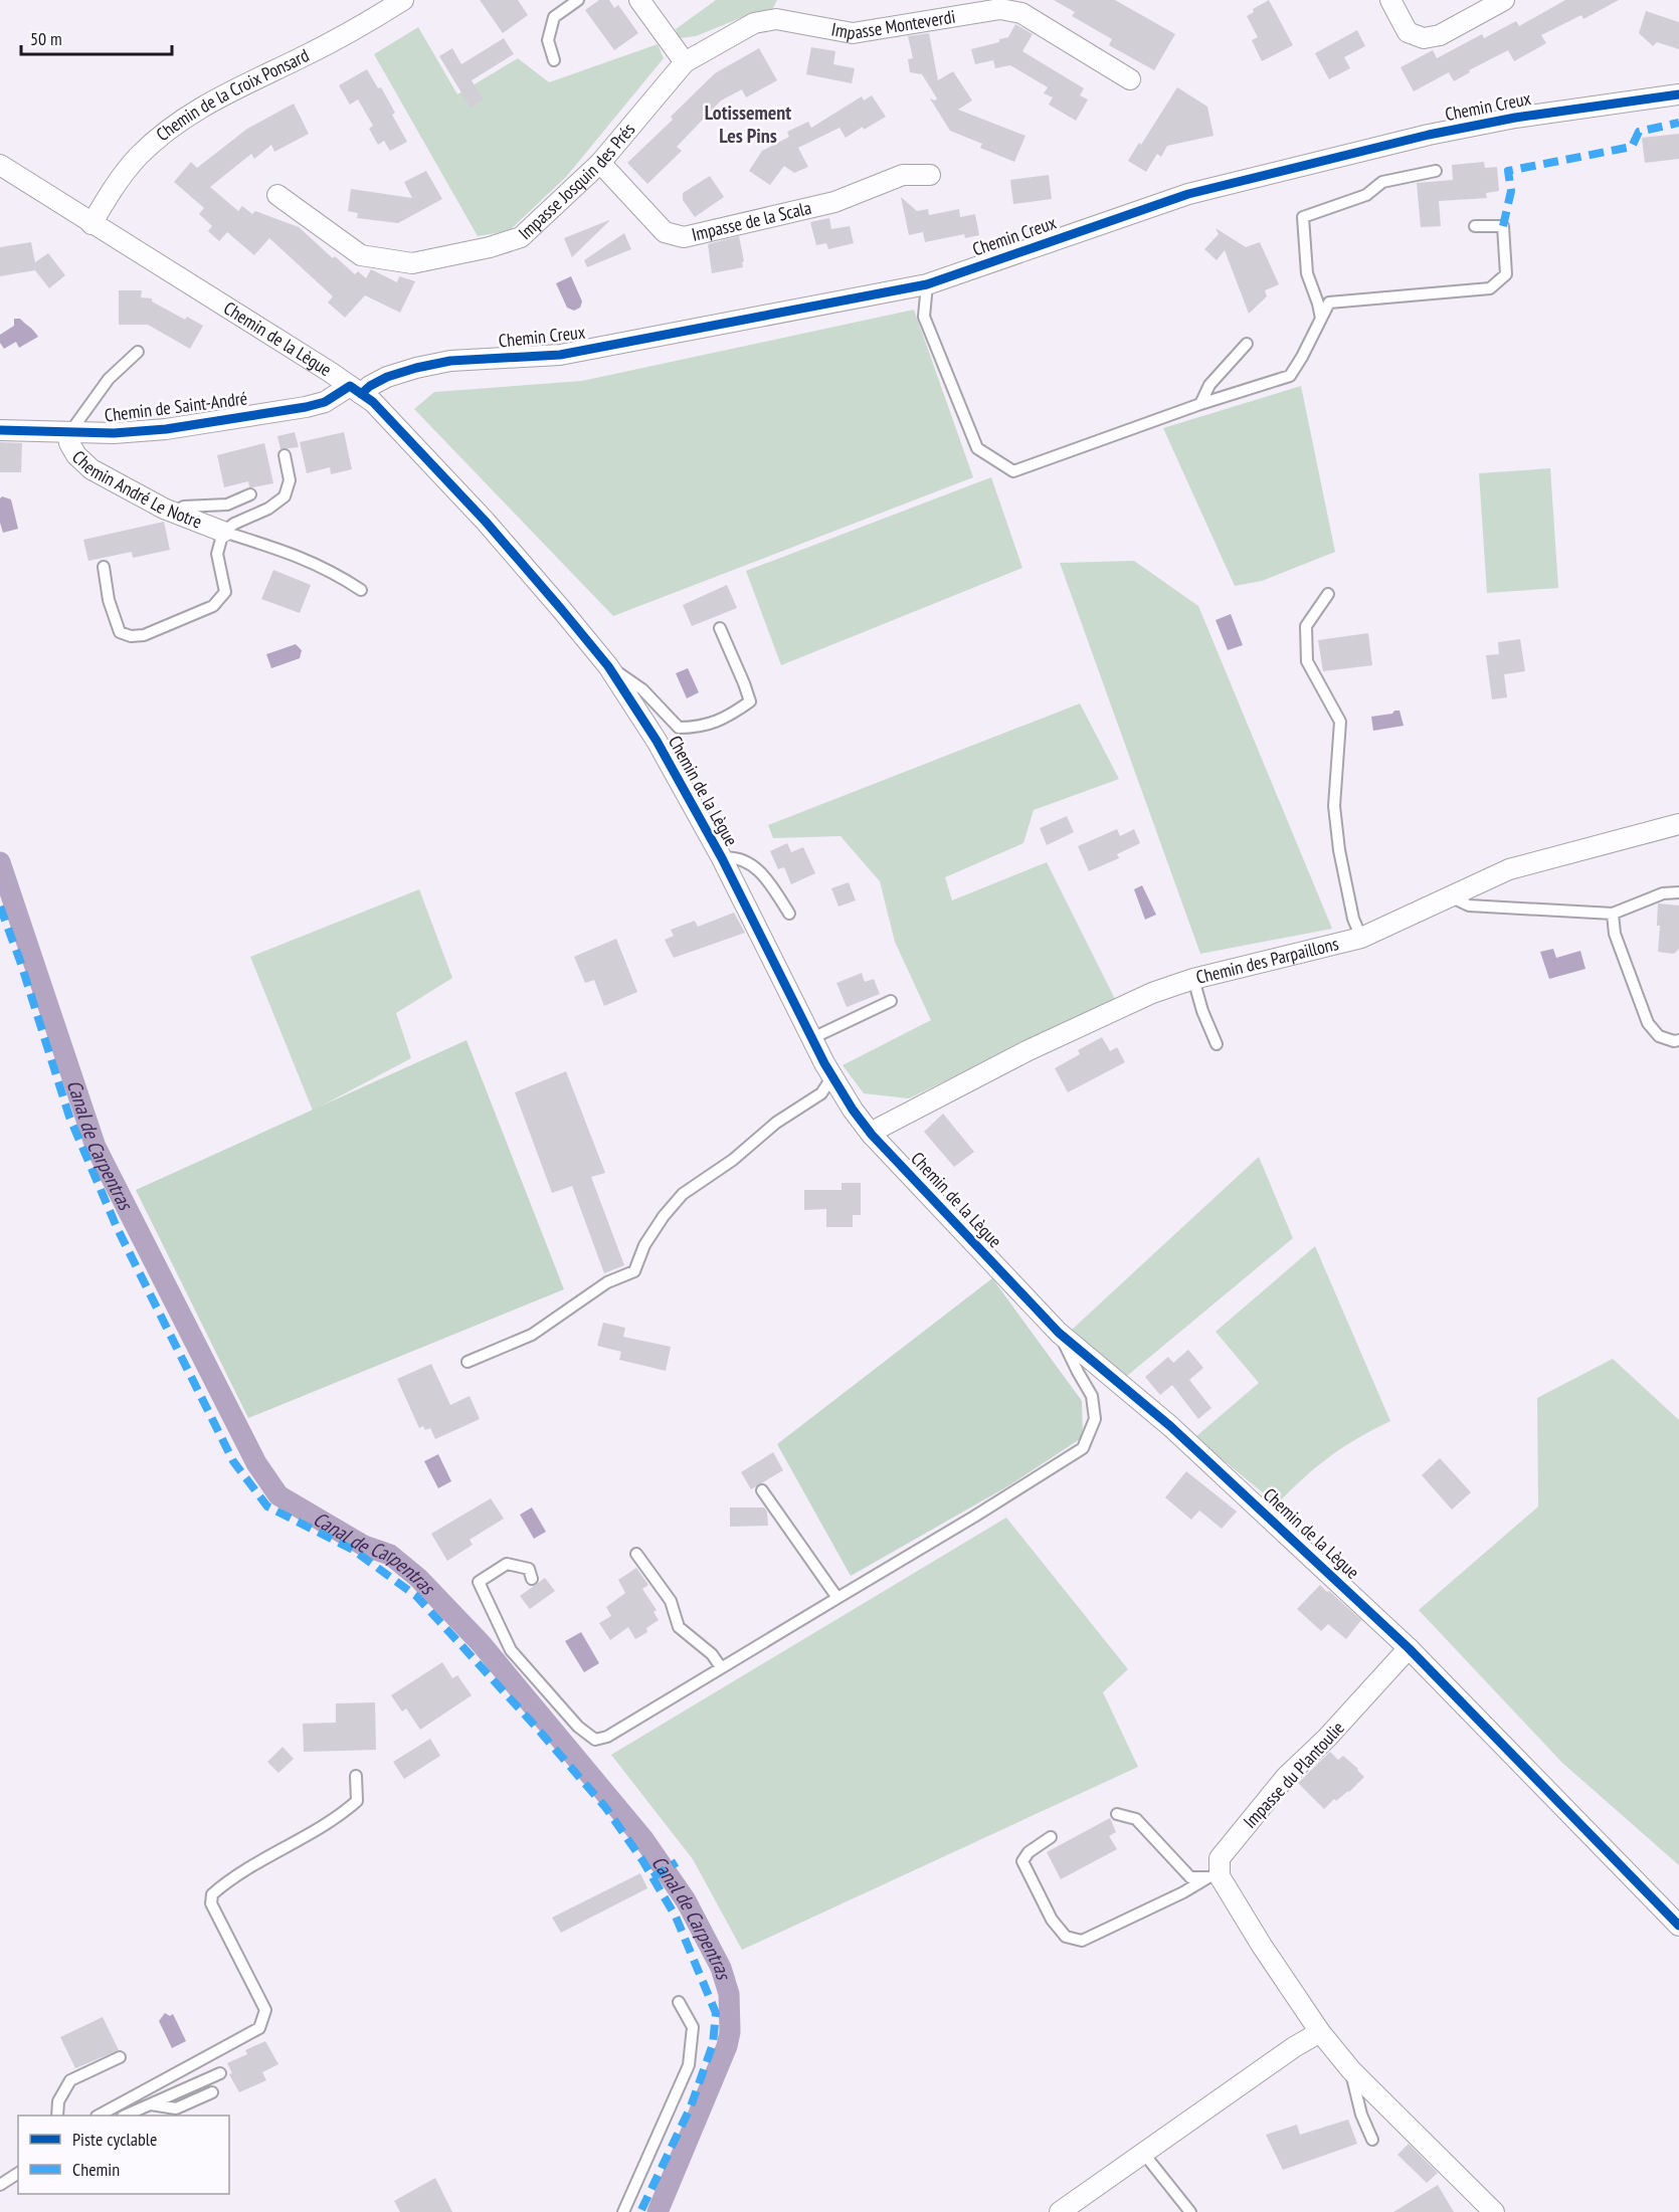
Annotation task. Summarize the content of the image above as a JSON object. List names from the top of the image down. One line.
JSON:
{"streets":{"street":["Impasse Monteverdi","Chemin de la Croix Ponsard","Chemin Creux","Impasse Josquin des Prés","Impasse de la Scala","Chemin de la Lègue","Chemin de Saint-André","Chemin André Le Notre","Chemin des Parpaillons","Impasse du Plantoulie"]},"crossings":[["Impasse Monteverdi","Impasse Josquin des Prés"],["Chemin de la Croix Ponsard","Chemin de la Lègue"],["Chemin Creux","Chemin de la Lègue"],["Chemin Creux","Chemin de Saint-André"],["Impasse Josquin des Prés","Impasse de la Scala"],["Chemin de la Lègue","Chemin de Saint-André"],["Chemin de la Lègue","Chemin des Parpaillons"],["Chemin de la Lègue","Impasse du Plantoulie"],["Chemin de Saint-André","Chemin André Le Notre"]],"districts":["Lotissement Les Pins"],"water":["Canal de Carpentras"],"legend":["Piste cyclable","Chemin"],"scale_bar":"50 m"}
